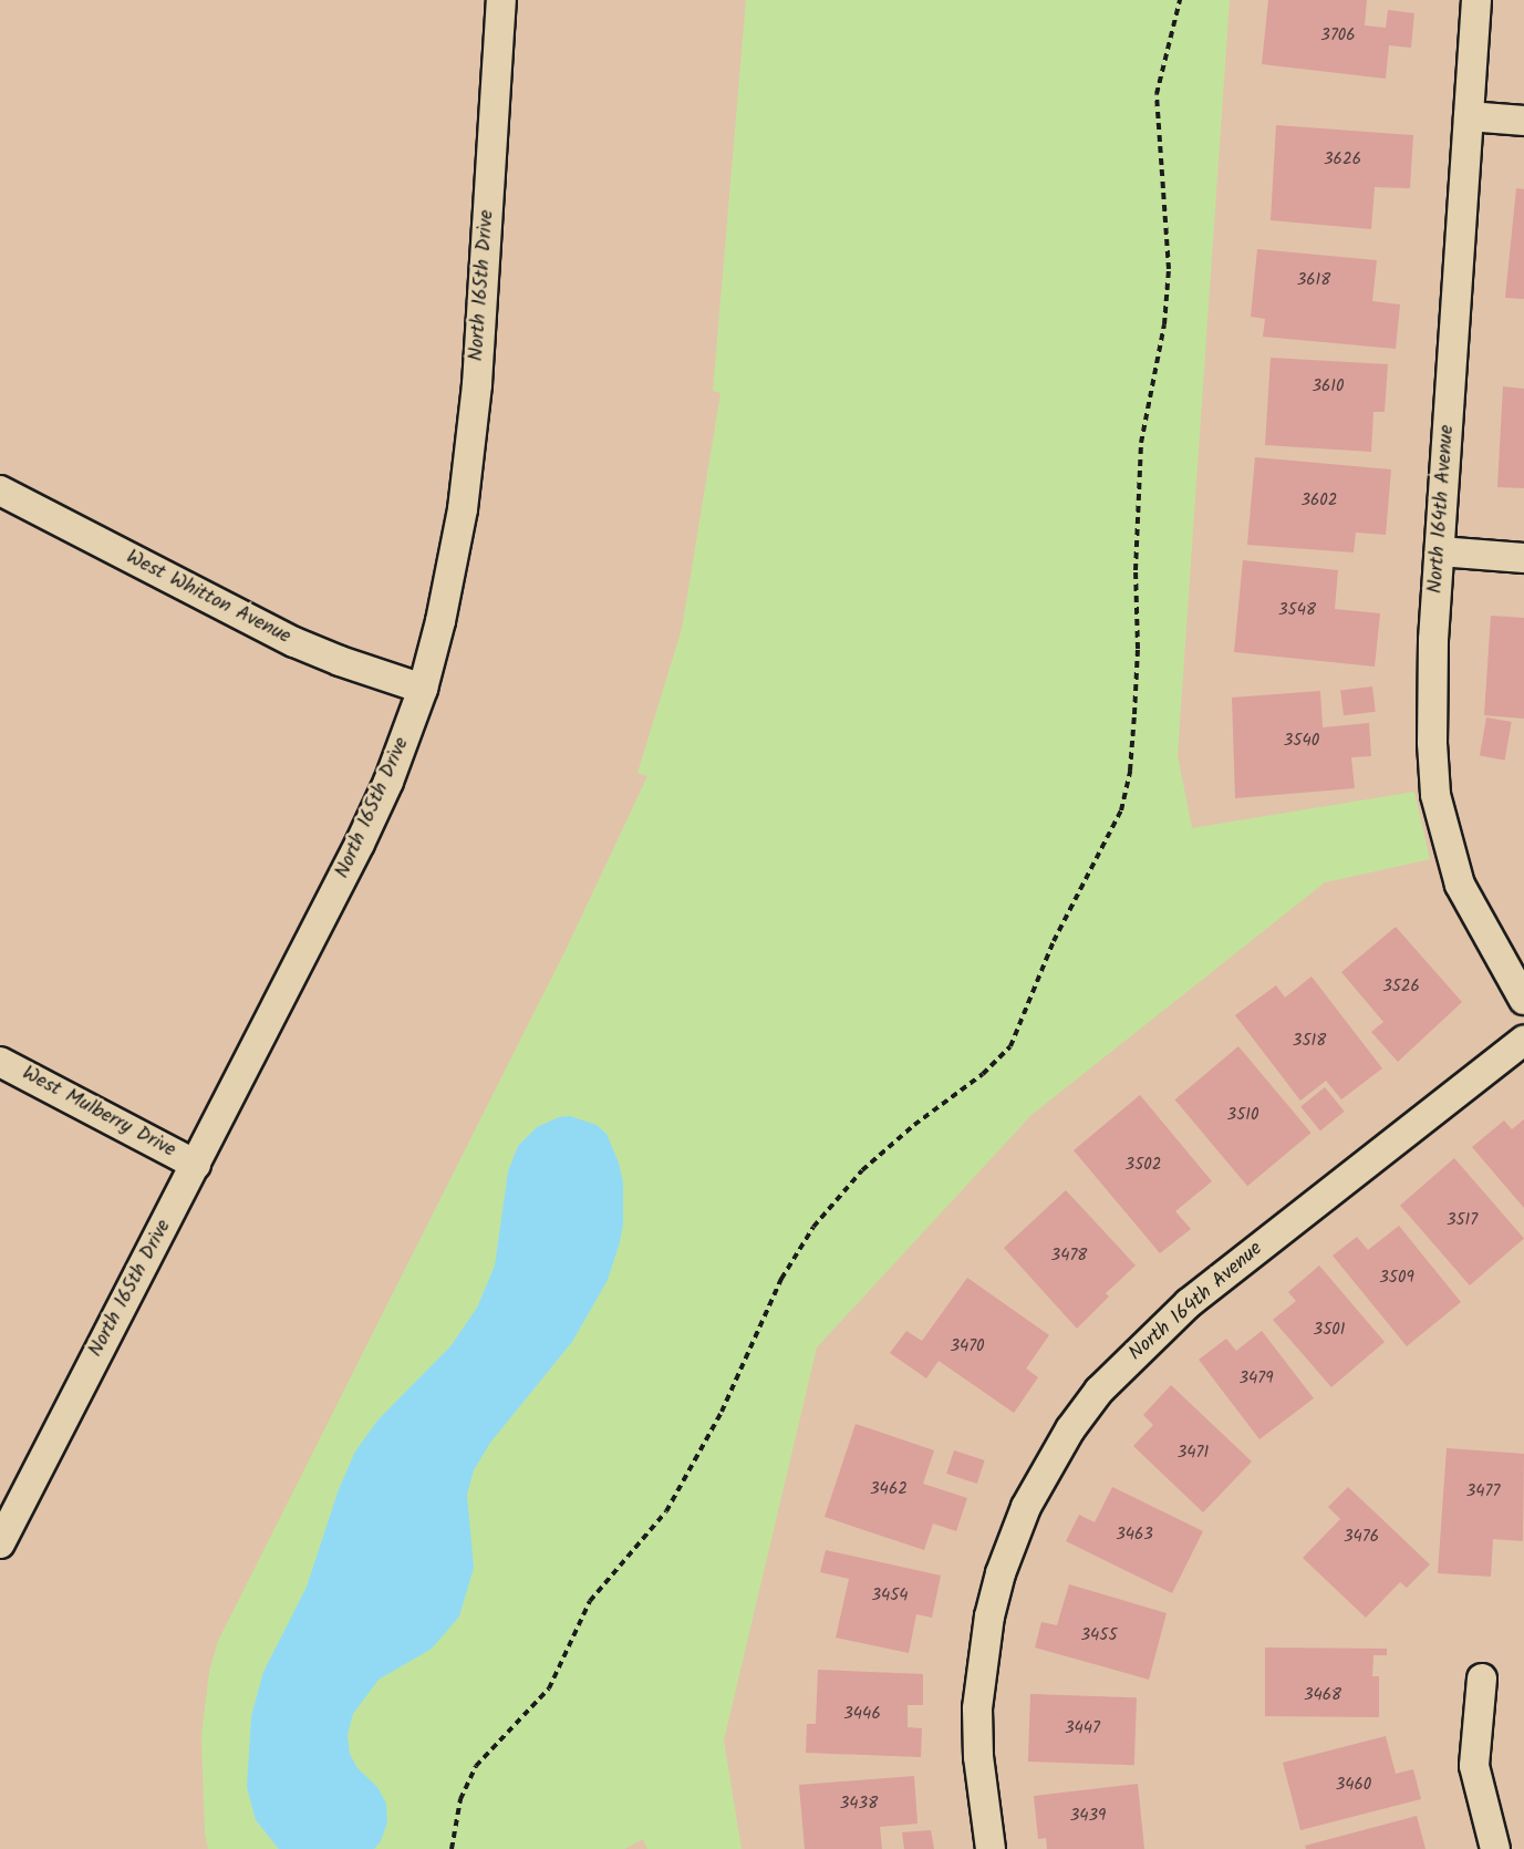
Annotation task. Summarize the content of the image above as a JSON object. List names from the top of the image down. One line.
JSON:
{"streets":{"street":["North 165th Drive","North 164th Avenue","West Whitton Avenue","West Mulberry Drive"]},"crossings":[["North 165th Drive","West Whitton Avenue"],["North 165th Drive","West Mulberry Drive"]],"house_numbers":["3706","3626","3618","3610","3602","3548","3540","3526","3518","3510","3502","3517","3478","3509","3501","3470","3479","3471","3462","3477","3463","3476","3454","3455","3468","3446","3447","3460","3438","3439"]}
